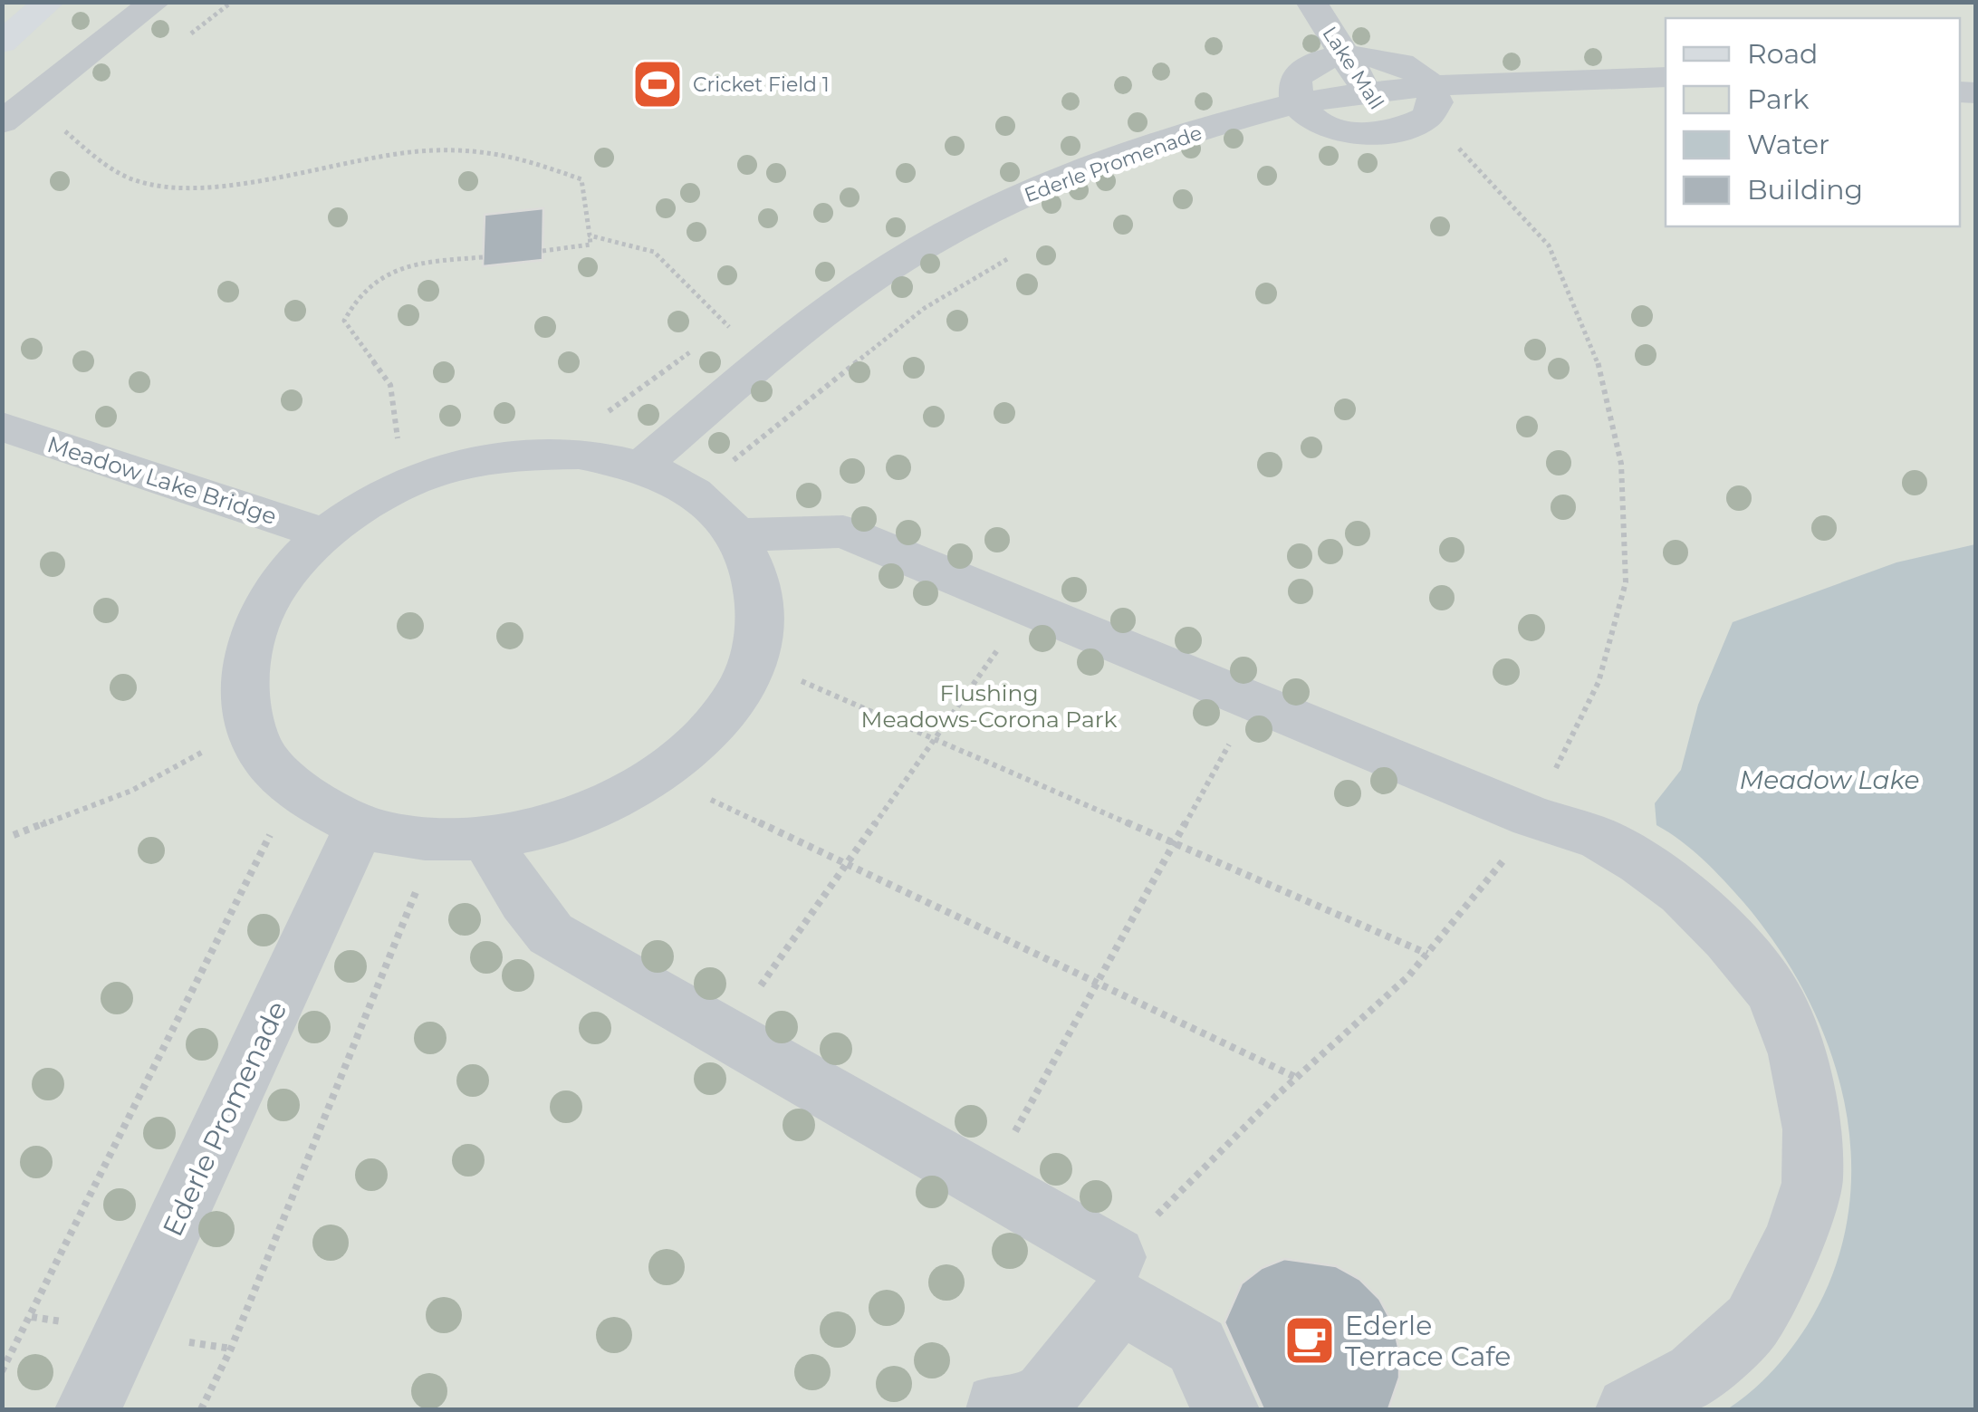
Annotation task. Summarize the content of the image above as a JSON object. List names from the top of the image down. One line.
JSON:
{"streets":{"street":["Lake Mall","Ederle Promenade","Meadow Lake Bridge"]},"crossings":[["Lake Mall","Ederle Promenade"]],"water":["Meadow Lake"],"parks":["Flushing Meadows-Corona Park"],"places":{"sports":["Cricket Field 1"],"cafe":["Ederle Terrace Cafe"]},"legend":["Road","Park","Water","Building"]}
